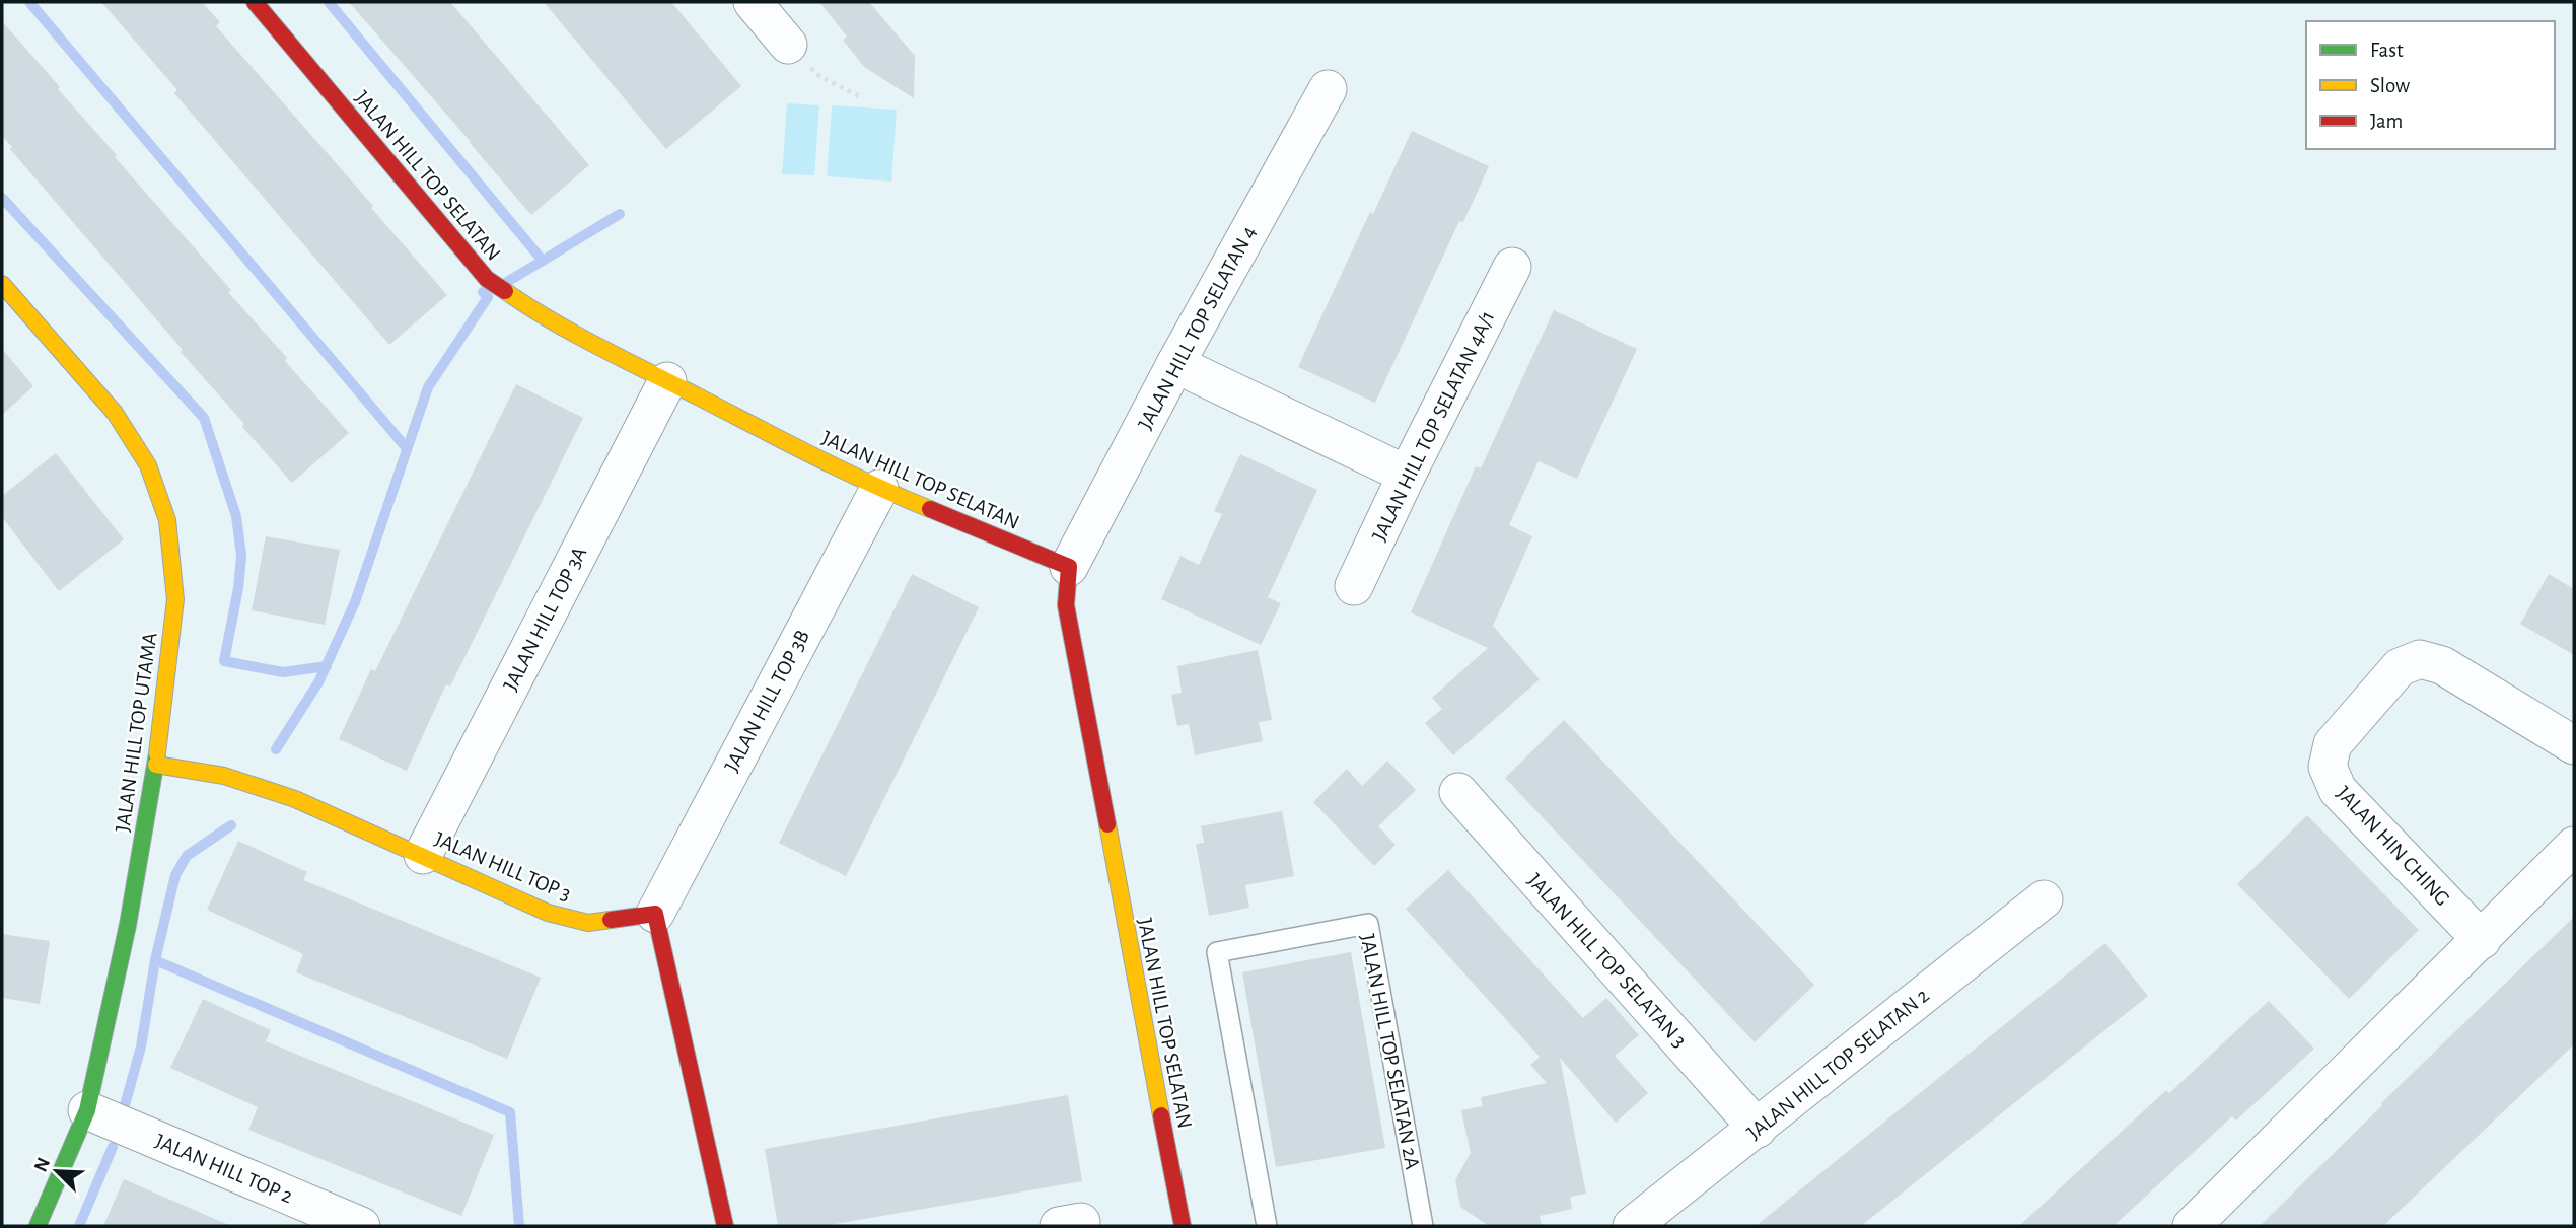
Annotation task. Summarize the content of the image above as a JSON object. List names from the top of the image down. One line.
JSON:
{"streets":{"street":["JALAN HILL TOP SELATAN","JALAN HILL TOP SELATAN 4","JALAN HILL TOP SELATAN 4A/1","JALAN HILL TOP 3A","JALAN HILL TOP 3B","JALAN HILL TOP UTAMA","JALAN HIN CHING","JALAN HILL TOP 3","JALAN HILL TOP SELATAN 3","JALAN HILL TOP SELATAN 2","JALAN HILL TOP 2"],"lane":["JALAN HILL TOP SELATAN 2A"]},"crossings":[["JALAN HILL TOP SELATAN","JALAN HILL TOP SELATAN 4"],["JALAN HILL TOP SELATAN","JALAN HILL TOP 3A"],["JALAN HILL TOP SELATAN","JALAN HILL TOP 3B"],["JALAN HILL TOP 3A","JALAN HILL TOP 3"],["JALAN HILL TOP 3B","JALAN HILL TOP 3"],["JALAN HILL TOP UTAMA","JALAN HILL TOP 3"],["JALAN HILL TOP UTAMA","JALAN HILL TOP 2"],["JALAN HILL TOP SELATAN 3","JALAN HILL TOP SELATAN 2"]],"legend":["Fast","Slow","Jam"],"north":"top left"}
